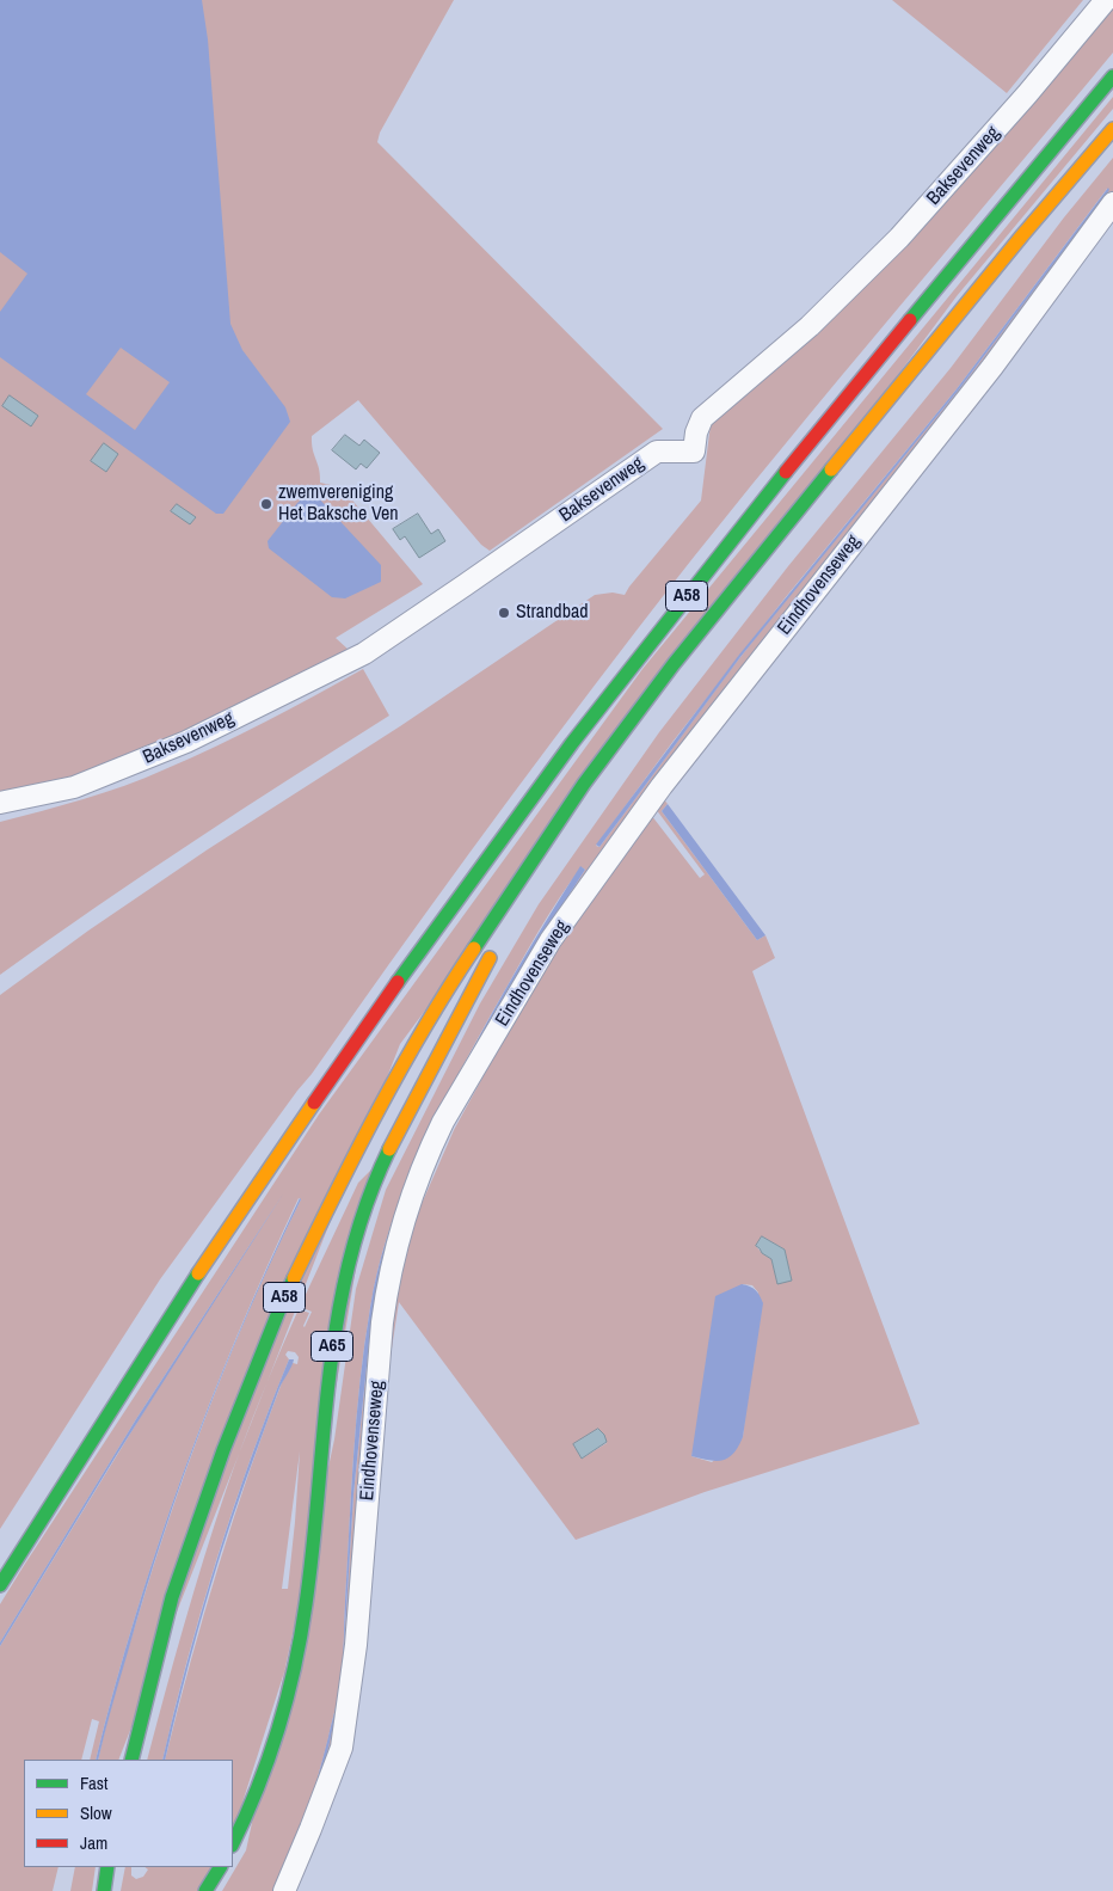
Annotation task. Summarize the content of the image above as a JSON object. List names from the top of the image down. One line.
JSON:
{"streets":{"highway":["A58","A65"],"street":["Baksevenweg","Eindhovenseweg"]},"places":["zwemvereniging Het Baksche Ven","Strandbad"],"legend":["Fast","Slow","Jam"]}
